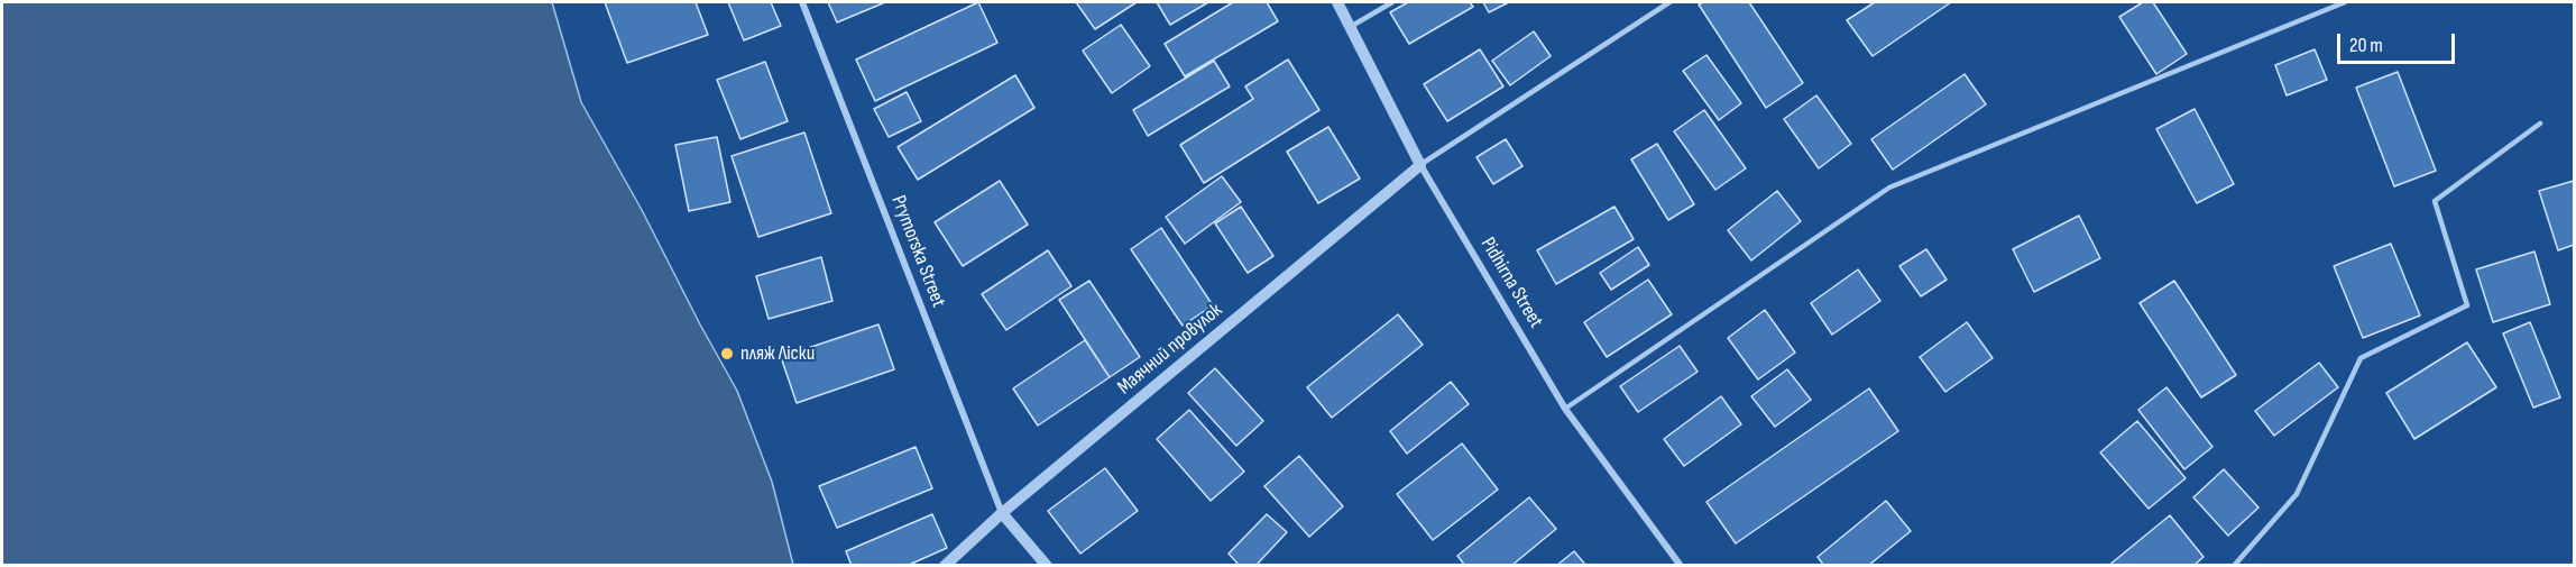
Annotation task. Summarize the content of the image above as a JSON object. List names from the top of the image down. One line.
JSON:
{"streets":{"street":["Prymorska Street","Pidhirna Street","Маячний провулок"]},"crossings":[["Prymorska Street","Маячний провулок"],["Pidhirna Street","Маячний провулок"]],"places":["пляж Ліски"],"scale_bar":"20 m"}
